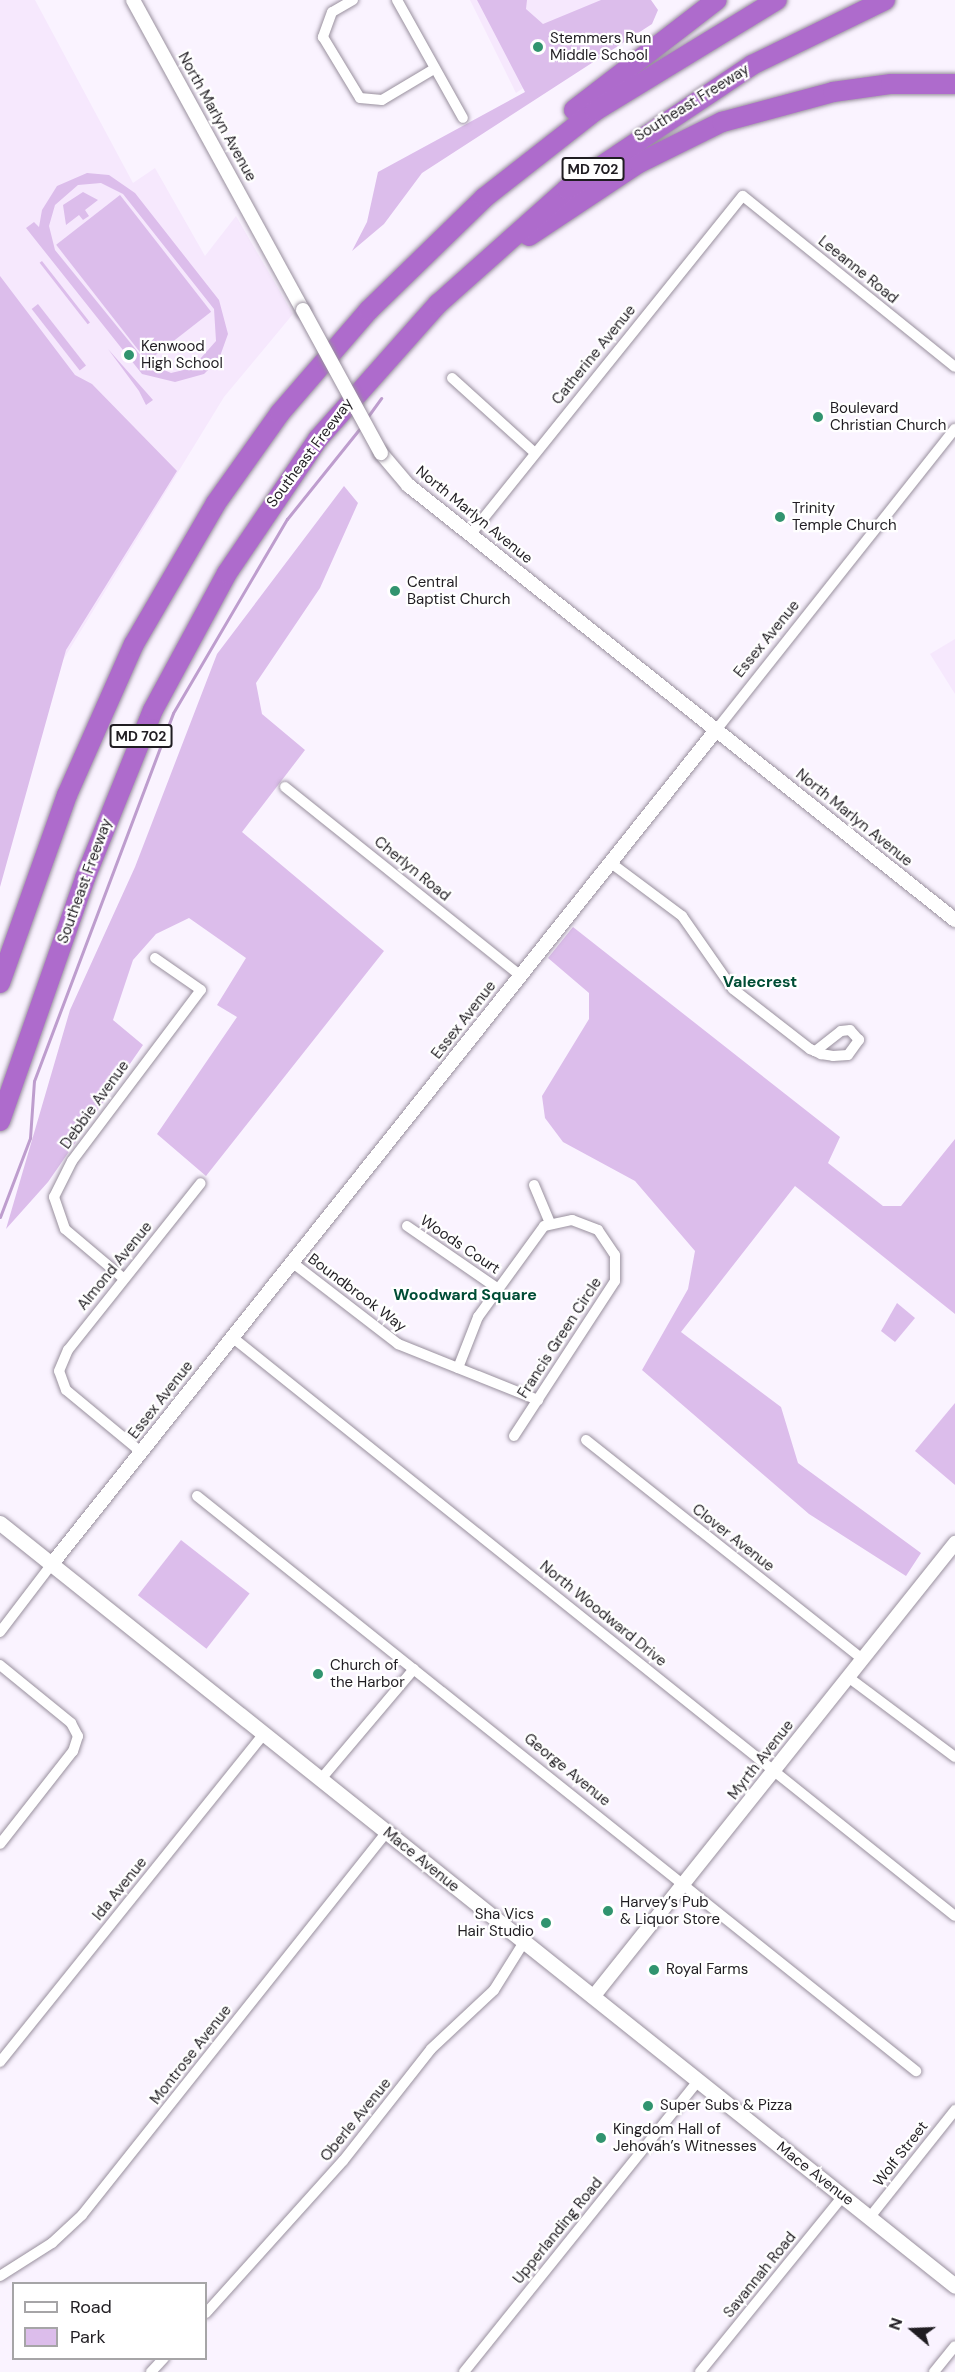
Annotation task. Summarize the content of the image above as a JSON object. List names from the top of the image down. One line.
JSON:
{"streets":{"highway":["Southeast Freeway","MD 702"],"main road":["Mace Avenue"],"street":["North Marlyn Avenue","Leeanne Road","Catherine Avenue","Essex Avenue","Cherlyn Road","Debbie Avenue","Woods Court","Almond Avenue","Boundbrook Way","Francis Green Circle","Clover Avenue","North Woodward Drive","Myrth Avenue","George Avenue","Ida Avenue","Montrose Avenue","Oberle Avenue","Wolf Street","Upperlanding Road","Savannah Road"]},"crossings":[["North Marlyn Avenue","Catherine Avenue"],["North Marlyn Avenue","Essex Avenue"],["Leeanne Road","Catherine Avenue"],["Essex Avenue","Cherlyn Road"],["Essex Avenue","Almond Avenue"],["Essex Avenue","Boundbrook Way"],["Essex Avenue","North Woodward Drive"],["Essex Avenue","Mace Avenue"],["Debbie Avenue","Almond Avenue"],["Boundbrook Way","Francis Green Circle"],["Clover Avenue","Myrth Avenue"],["North Woodward Drive","Myrth Avenue"],["Myrth Avenue","George Avenue"],["Myrth Avenue","Mace Avenue"],["Mace Avenue","Ida Avenue"],["Mace Avenue","Montrose Avenue"],["Mace Avenue","Oberle Avenue"],["Mace Avenue","Wolf Street"],["Mace Avenue","Upperlanding Road"],["Mace Avenue","Savannah Road"]],"districts":["Valecrest","Woodward Square"],"places":["Stemmers Run Middle School","Kenwood High School","Boulevard Christian Church","Trinity Temple Church","Central Baptist Church","Church of the Harbor","Harvey’s Pub & Liquor Store","Sha Vics Hair Studio","Royal Farms","Super Subs & Pizza","Kingdom Hall of Jehovah’s Witnesses"],"legend":["Road","Park"],"north":"left"}
